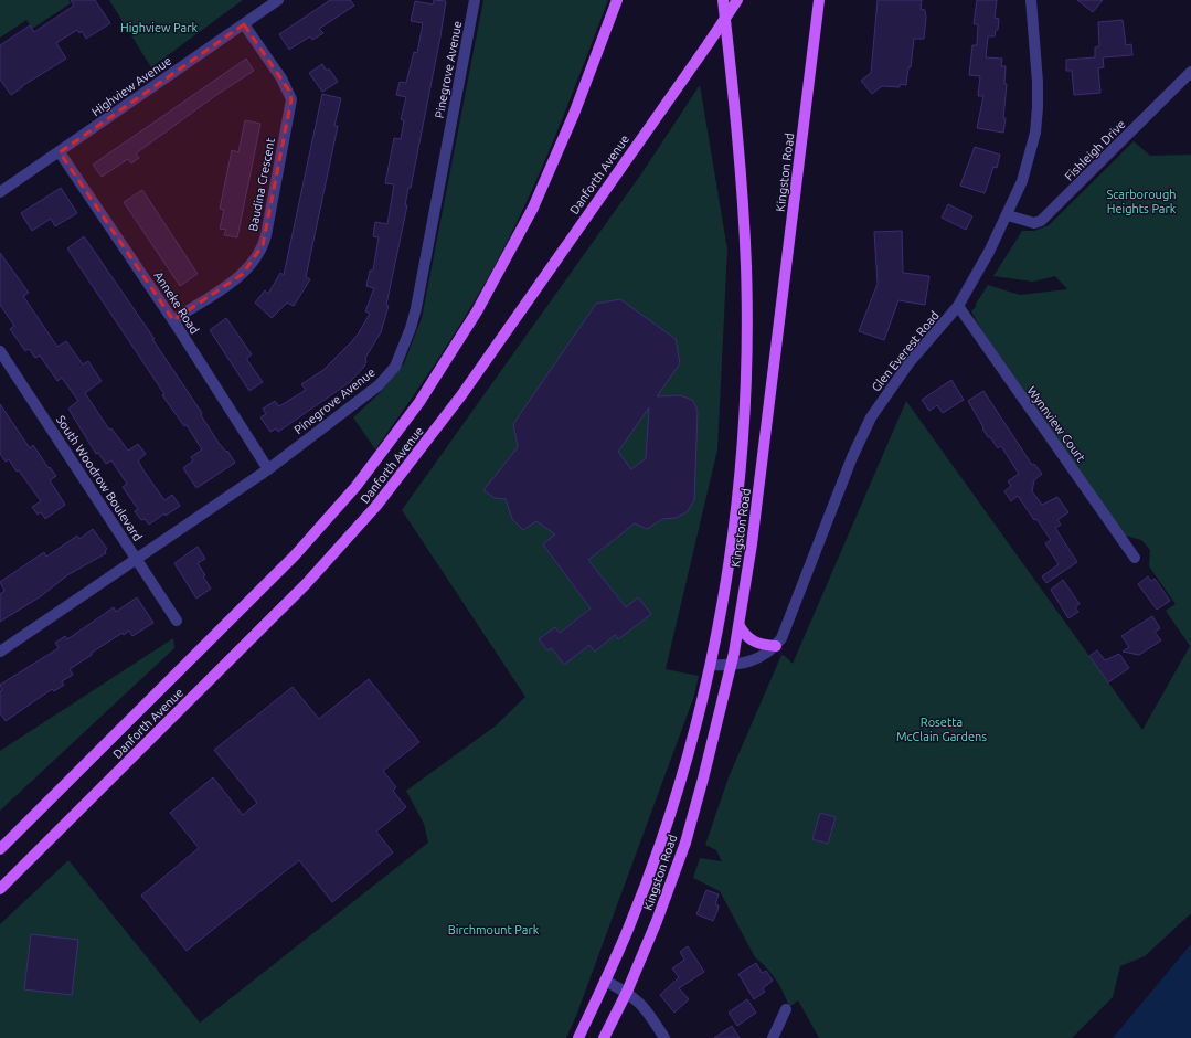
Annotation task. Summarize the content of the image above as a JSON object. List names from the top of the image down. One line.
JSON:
{"streets":{"main road":["Kingston Road","Danforth Avenue"],"street":["Pinegrove Avenue","Highview Avenue","Fishleigh Drive","Baudina Crescent","Anneke Road","Glen Everest Road","Wynnview Court","South Woodrow Boulevard"]},"crossings":[["Pinegrove Avenue","Anneke Road"],["Pinegrove Avenue","South Woodrow Boulevard"],["Highview Avenue","Baudina Crescent"],["Highview Avenue","Anneke Road"],["Fishleigh Drive","Glen Everest Road"],["Kingston Road","Glen Everest Road"],["Baudina Crescent","Anneke Road"],["Glen Everest Road","Wynnview Court"]],"parks":["Highview Park","Scarborough Heights Park","Rosetta McClain Gardens","Birchmount Park"]}
